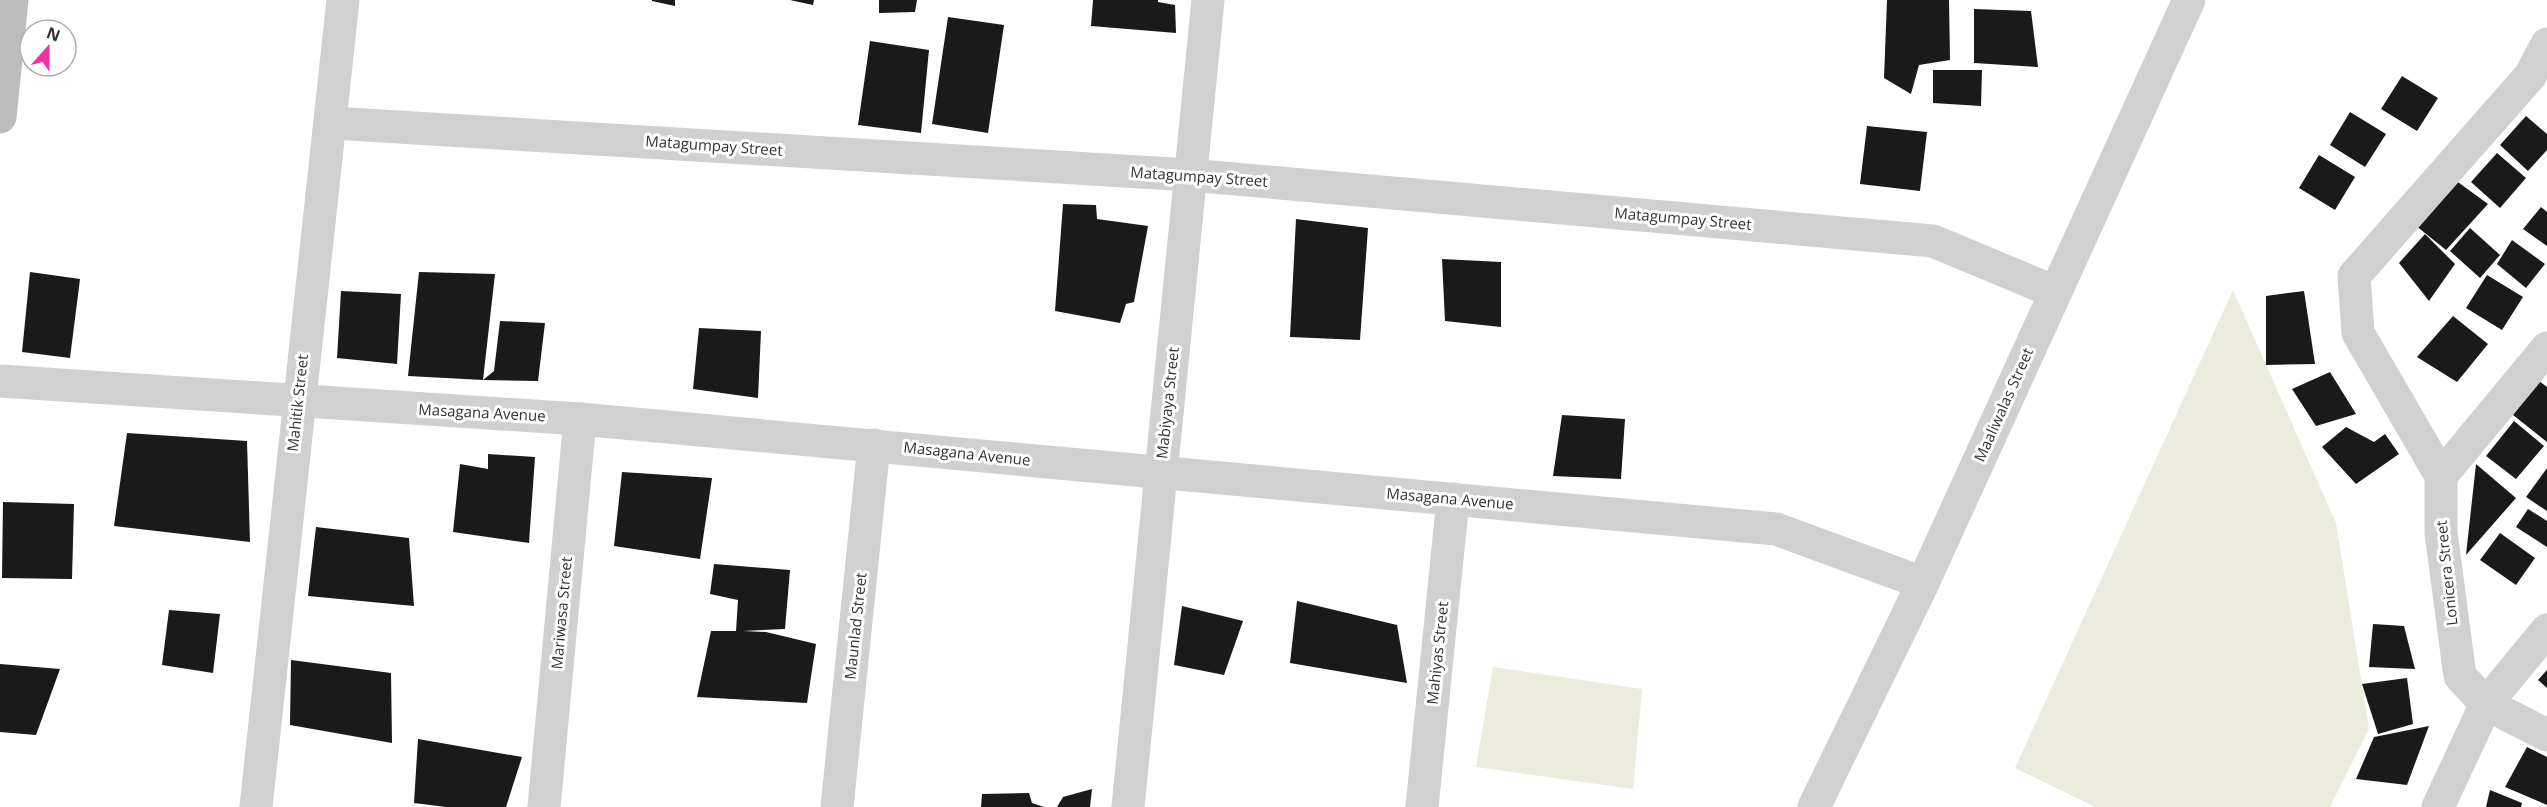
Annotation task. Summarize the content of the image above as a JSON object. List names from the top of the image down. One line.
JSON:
{"streets":{"street":["Matagumpay Street","Mahitik Street","Mabiyaya Street","Maaliwalas Street","Masagana Avenue","Lonicera Street","Mariwasa Street","Maunlad Street","Mahiyas Street"]},"crossings":[["Matagumpay Street","Mahitik Street"],["Matagumpay Street","Mabiyaya Street"],["Matagumpay Street","Maaliwalas Street"],["Mahitik Street","Masagana Avenue"],["Mabiyaya Street","Masagana Avenue"],["Maaliwalas Street","Masagana Avenue"],["Masagana Avenue","Mariwasa Street"],["Masagana Avenue","Maunlad Street"],["Masagana Avenue","Mahiyas Street"]],"north":"top"}
